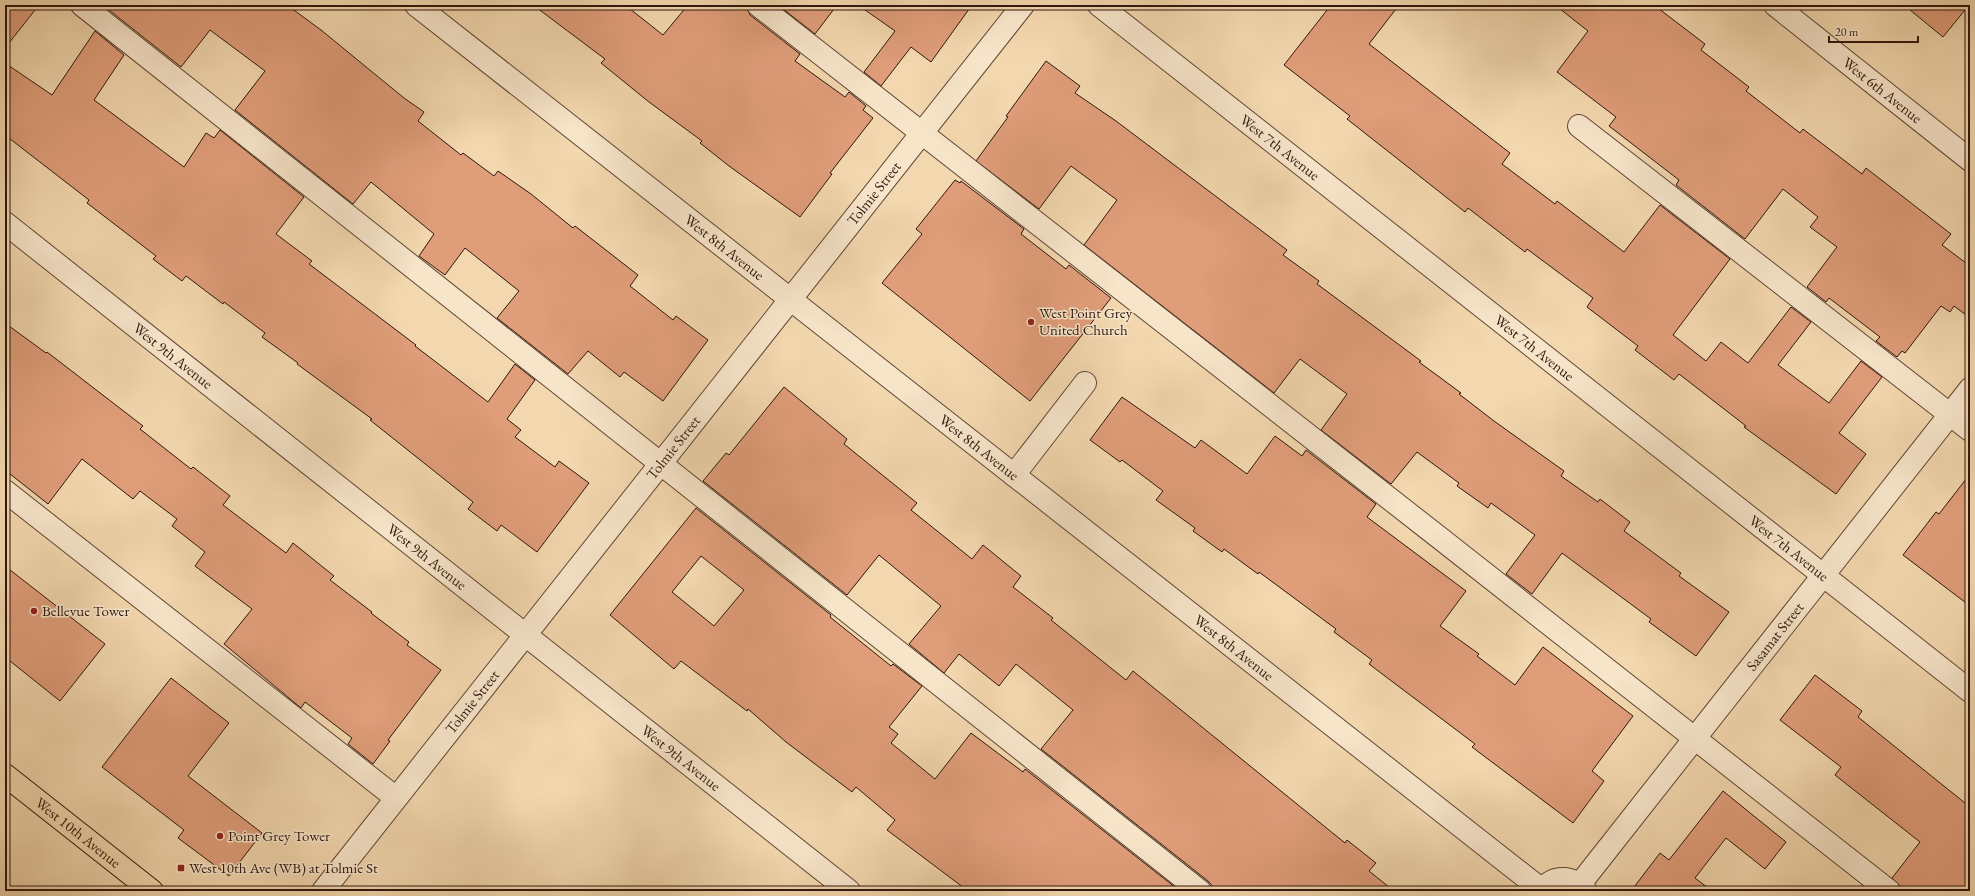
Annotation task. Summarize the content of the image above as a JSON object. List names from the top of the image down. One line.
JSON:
{"streets":{"main road":["West 10th Avenue"],"street":["West 6th Avenue","West 7th Avenue","Tolmie Street","West 8th Avenue","West 9th Avenue","Sasamat Street"]},"crossings":[["West 7th Avenue","Sasamat Street"],["Tolmie Street","West 8th Avenue"],["Tolmie Street","West 9th Avenue"]],"places":{"other":["West Point Grey United Church","Bellevue Tower","Point Grey Tower"],"transit":["West 10th Ave (WB) at Tolmie St"]},"scale_bar":"20 m"}
